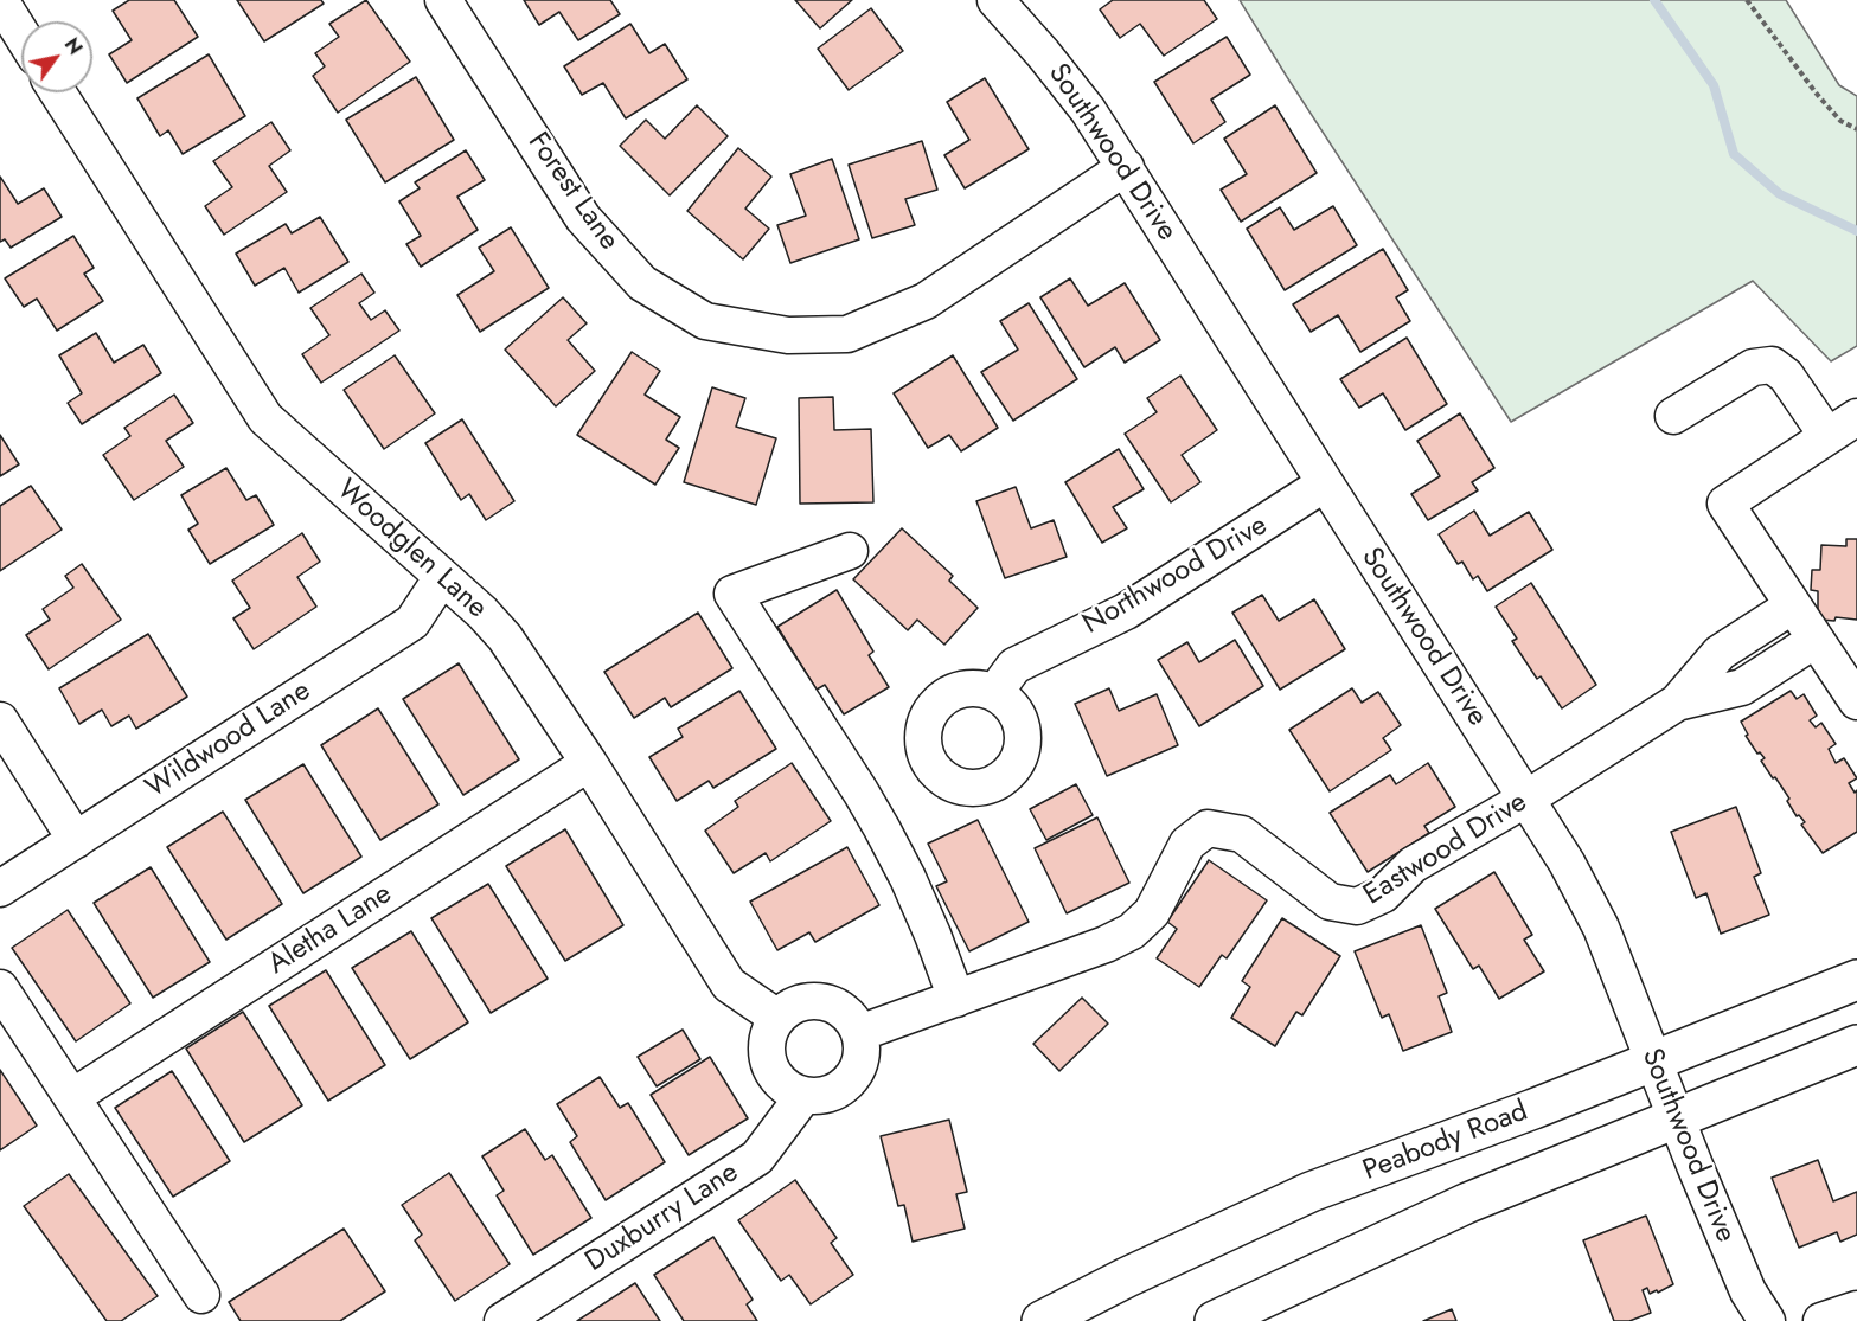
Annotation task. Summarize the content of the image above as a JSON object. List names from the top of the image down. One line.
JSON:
{"streets":{"main road":["Peabody Road"],"street":["Southwood Drive","Forest Lane","Woodglen Lane","Northwood Drive","Wildwood Lane","Eastwood Drive","Aletha Lane","Duxburry Lane"]},"crossings":[["Southwood Drive","Forest Lane"],["Southwood Drive","Northwood Drive"],["Southwood Drive","Eastwood Drive"],["Southwood Drive","Peabody Road"],["Woodglen Lane","Wildwood Lane"],["Woodglen Lane","Eastwood Drive"],["Woodglen Lane","Aletha Lane"],["Woodglen Lane","Duxburry Lane"],["Eastwood Drive","Duxburry Lane"]],"north":"top right"}
